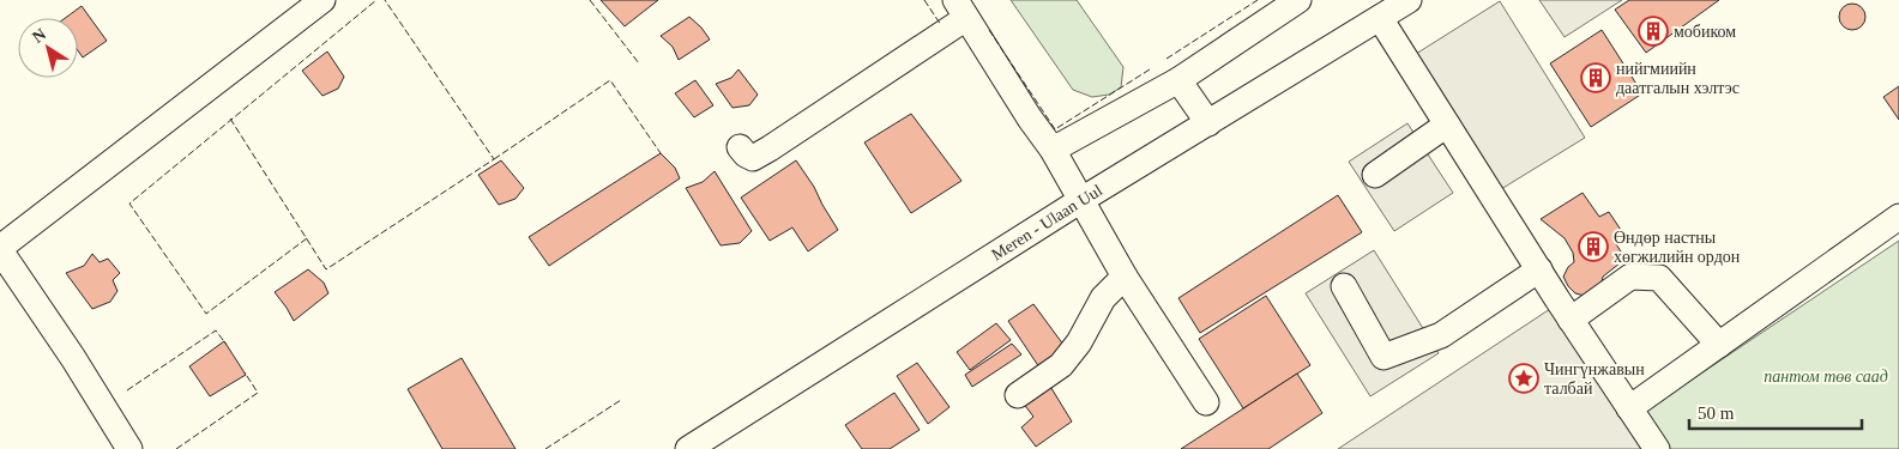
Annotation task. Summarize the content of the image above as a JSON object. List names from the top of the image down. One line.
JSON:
{"streets":{"street":["Meren - Ulaan Uul"]},"parks":["пантом төв саад"],"places":{"building":["мобиком","нийгмиийн даатгалын хэлтэс","Өндөр настны хөгжилийн ордон"],"place":["Чингүнжавын талбай"]},"scale_bar":"50 m","north":"top left"}
